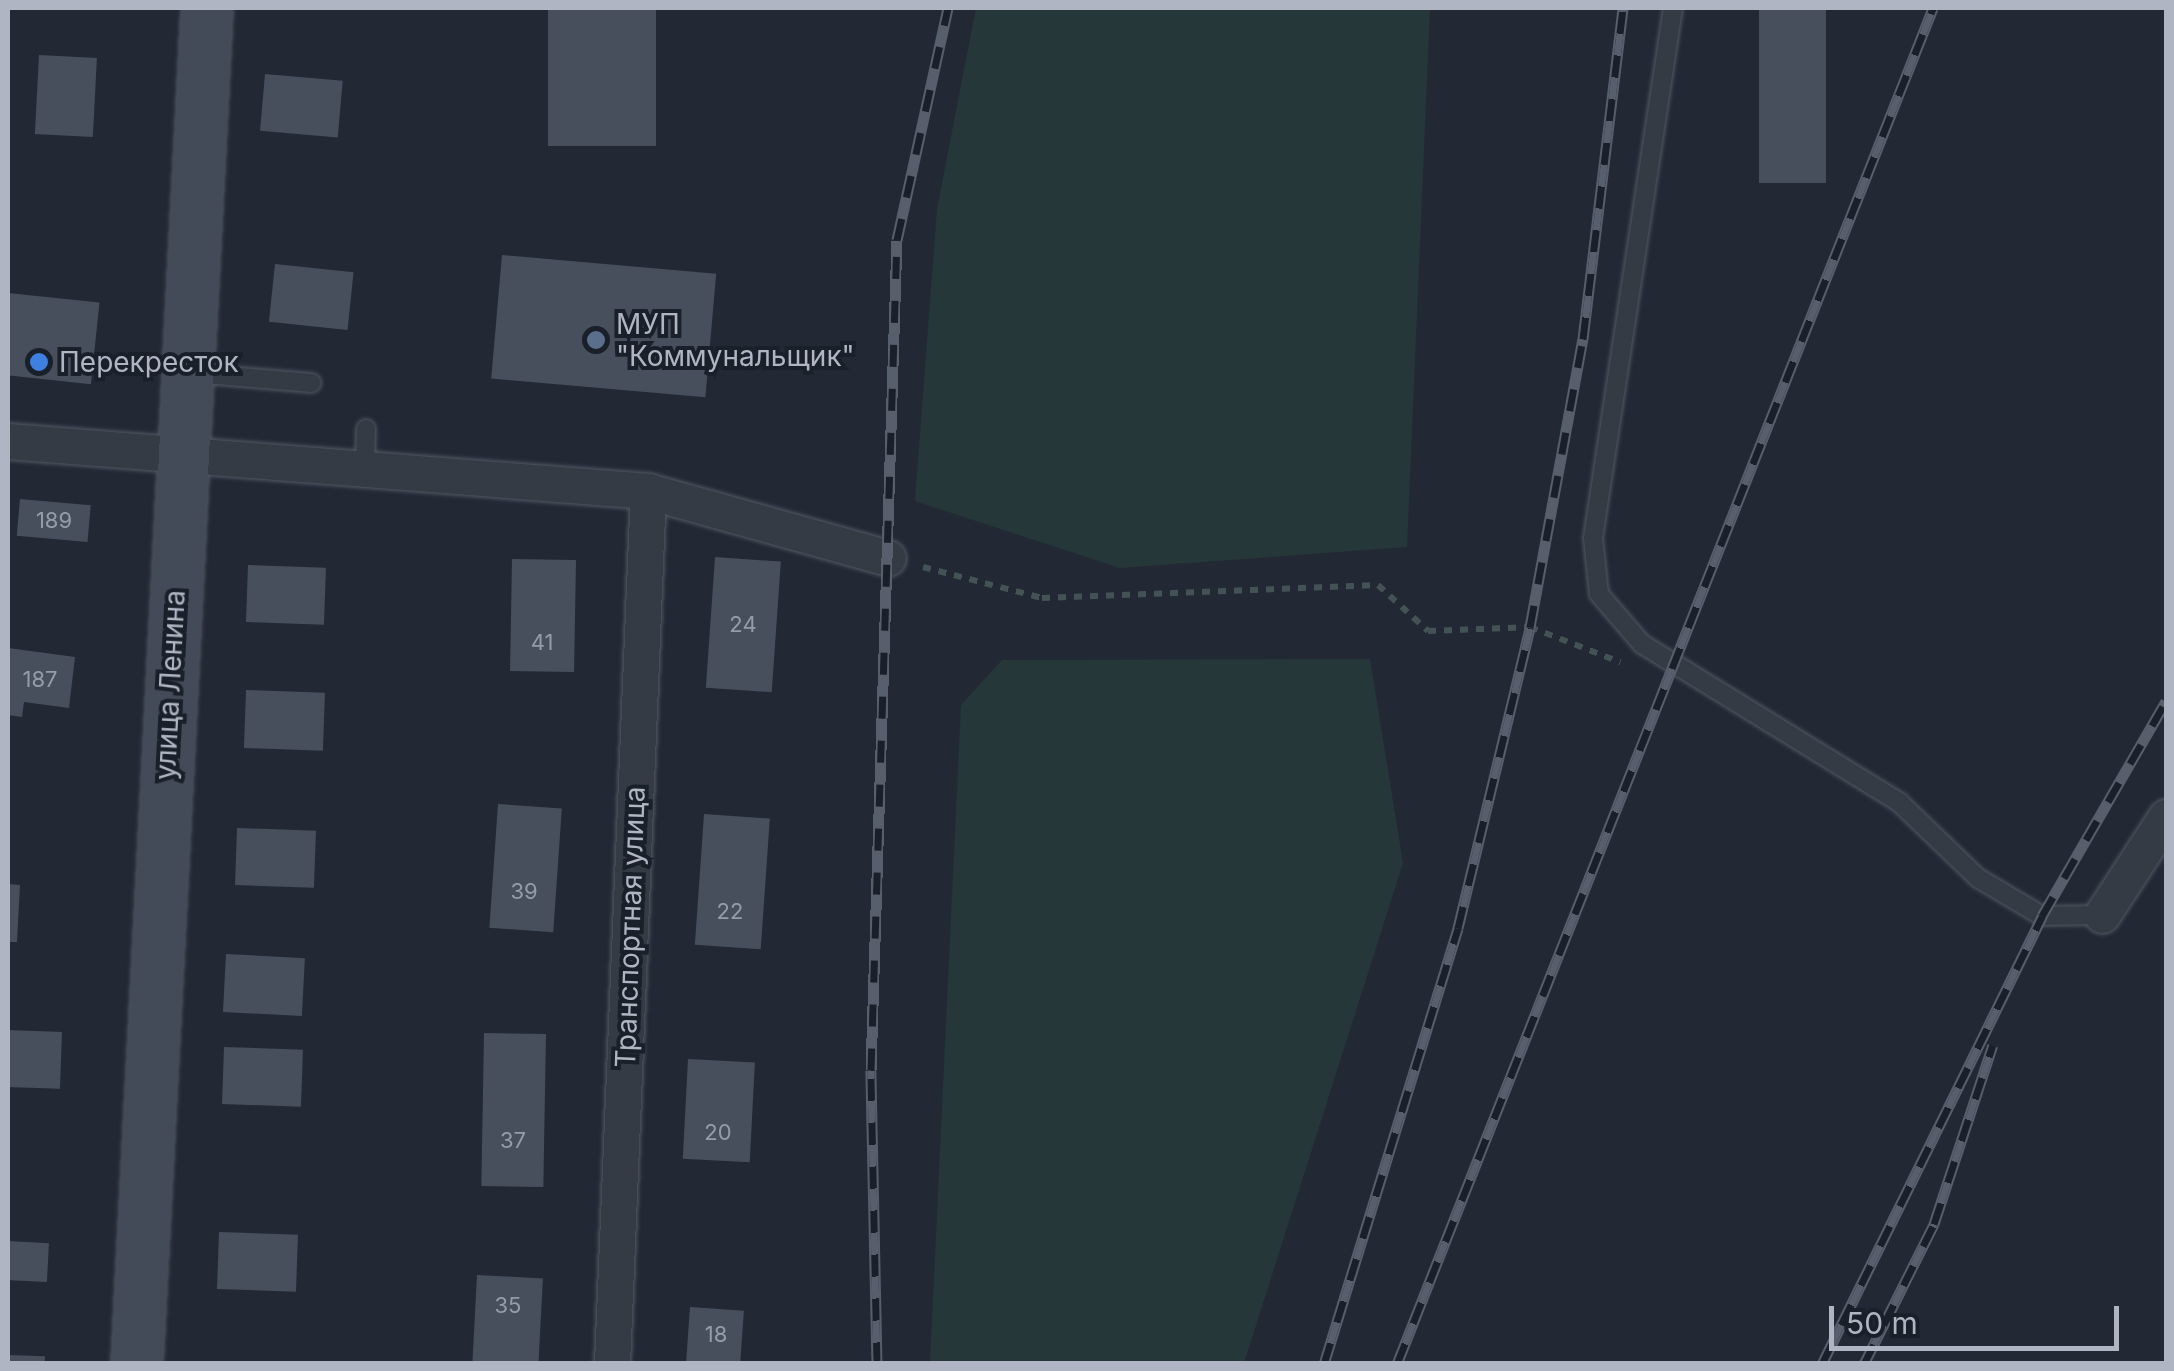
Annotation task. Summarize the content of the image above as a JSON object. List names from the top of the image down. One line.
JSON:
{"streets":{"main road":["улица Ленина"],"street":["Транспортная улица"]},"places":["МУП \"Коммунальщик\"","Перекресток"],"house_numbers":["189","24","41","187","39","22","20","37","35","18"],"scale_bar":"50 m"}
